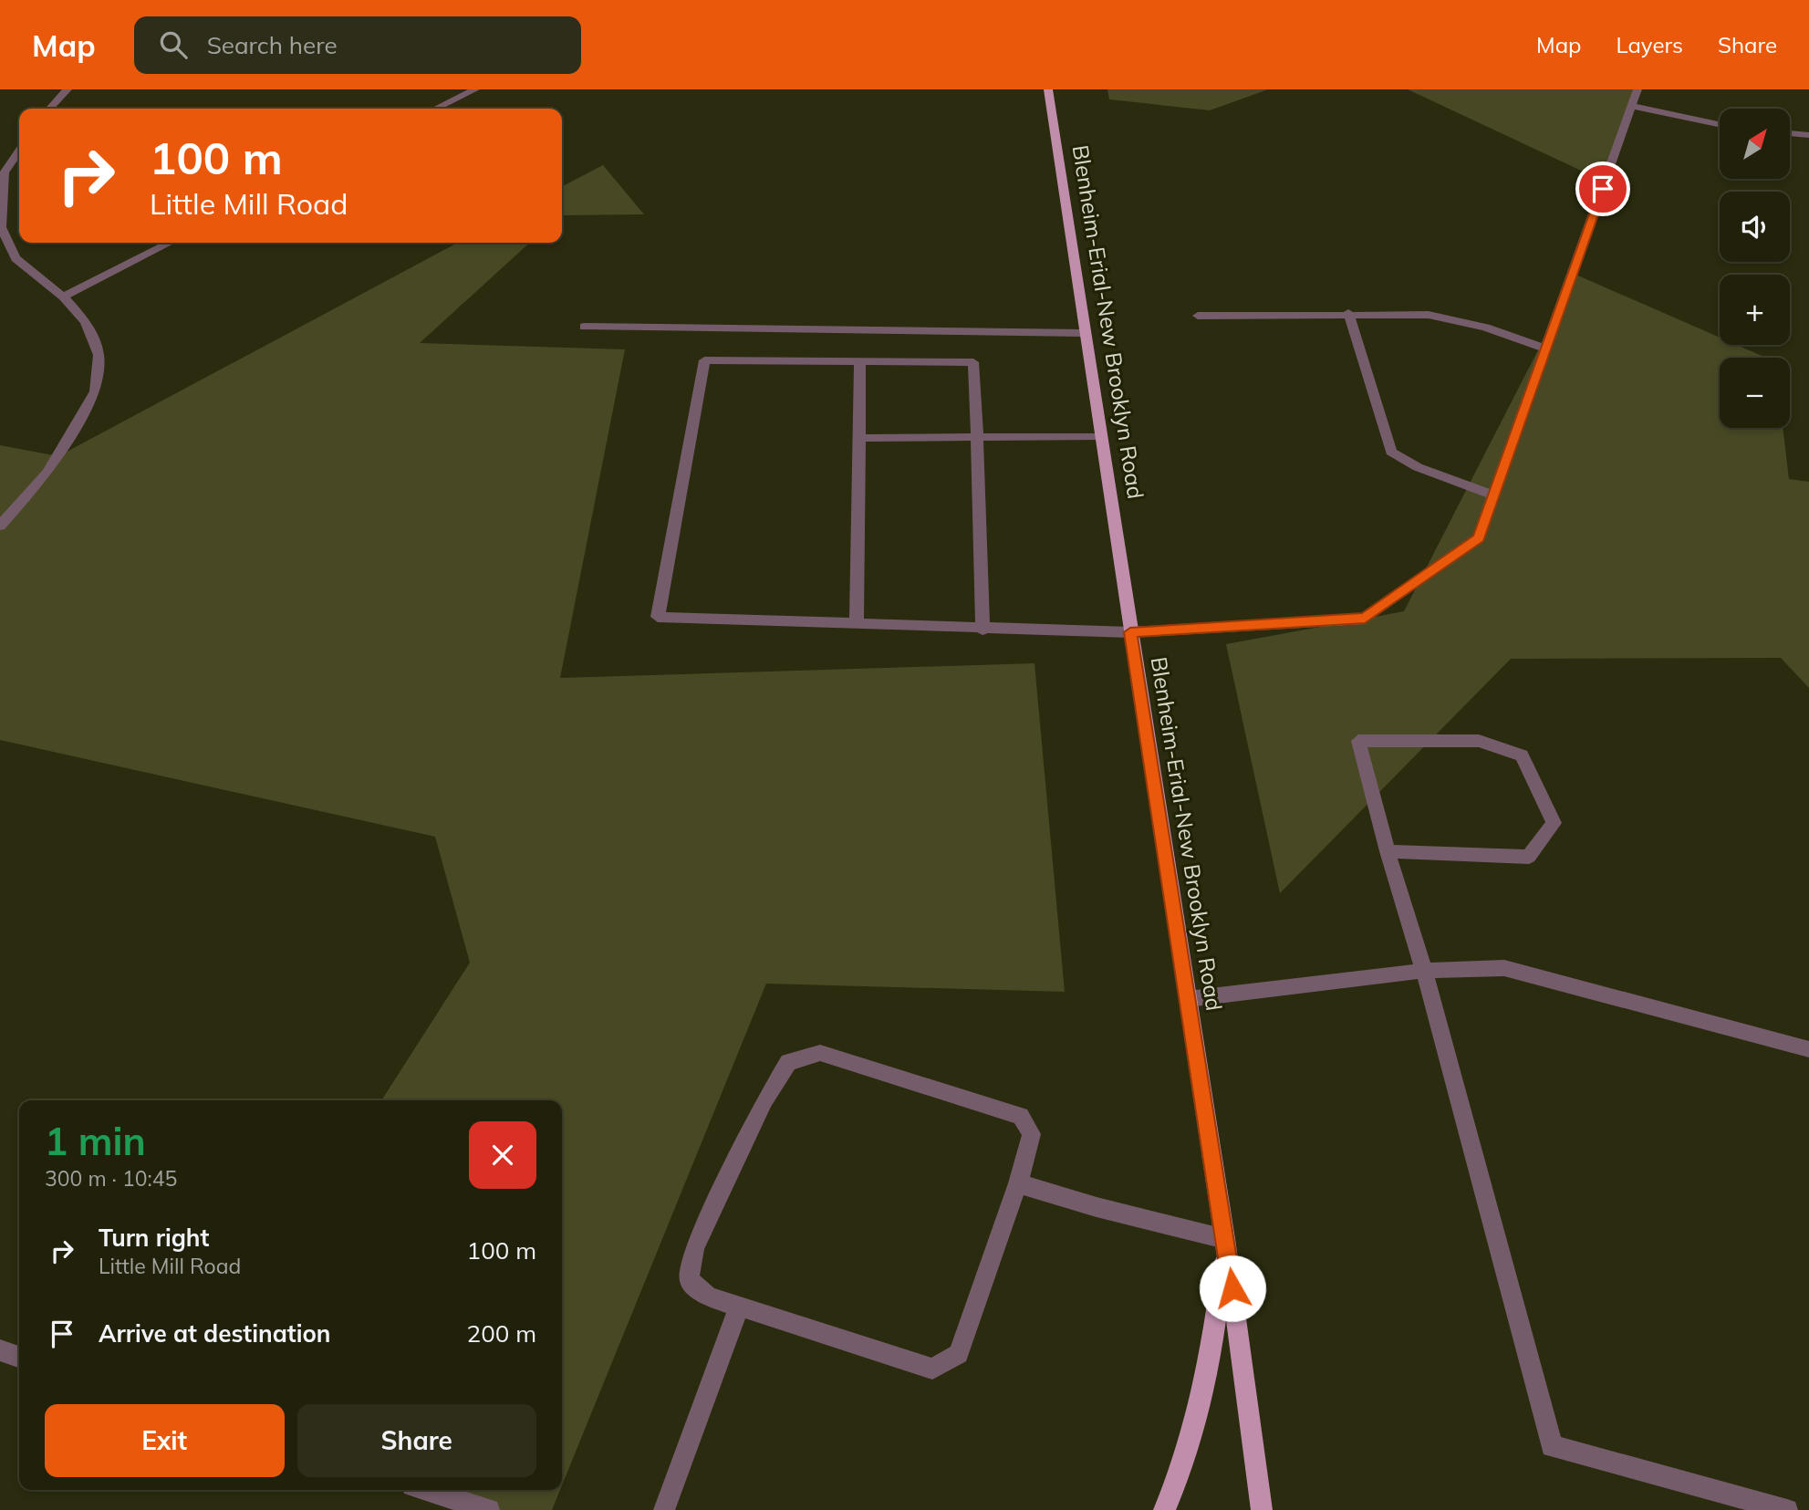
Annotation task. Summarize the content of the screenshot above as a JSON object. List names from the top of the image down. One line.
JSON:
{"streets":{"main road":["Blenheim-Erial-New Brooklyn Road"]},"north":"top right","page":{"header":"Map","search":"Search here","nav":["Map","Layers","Share"],"map_buttons":["+","−"],"turn":["100 m","Little Mill Road"],"heading":["1 min","300 m · 10:45"],"list":[{"name":"Turn right","note":"Little Mill Road","value":"100 m"},{"name":"Arrive at destination","value":"200 m"}],"buttons":["Exit","Share"]}}
